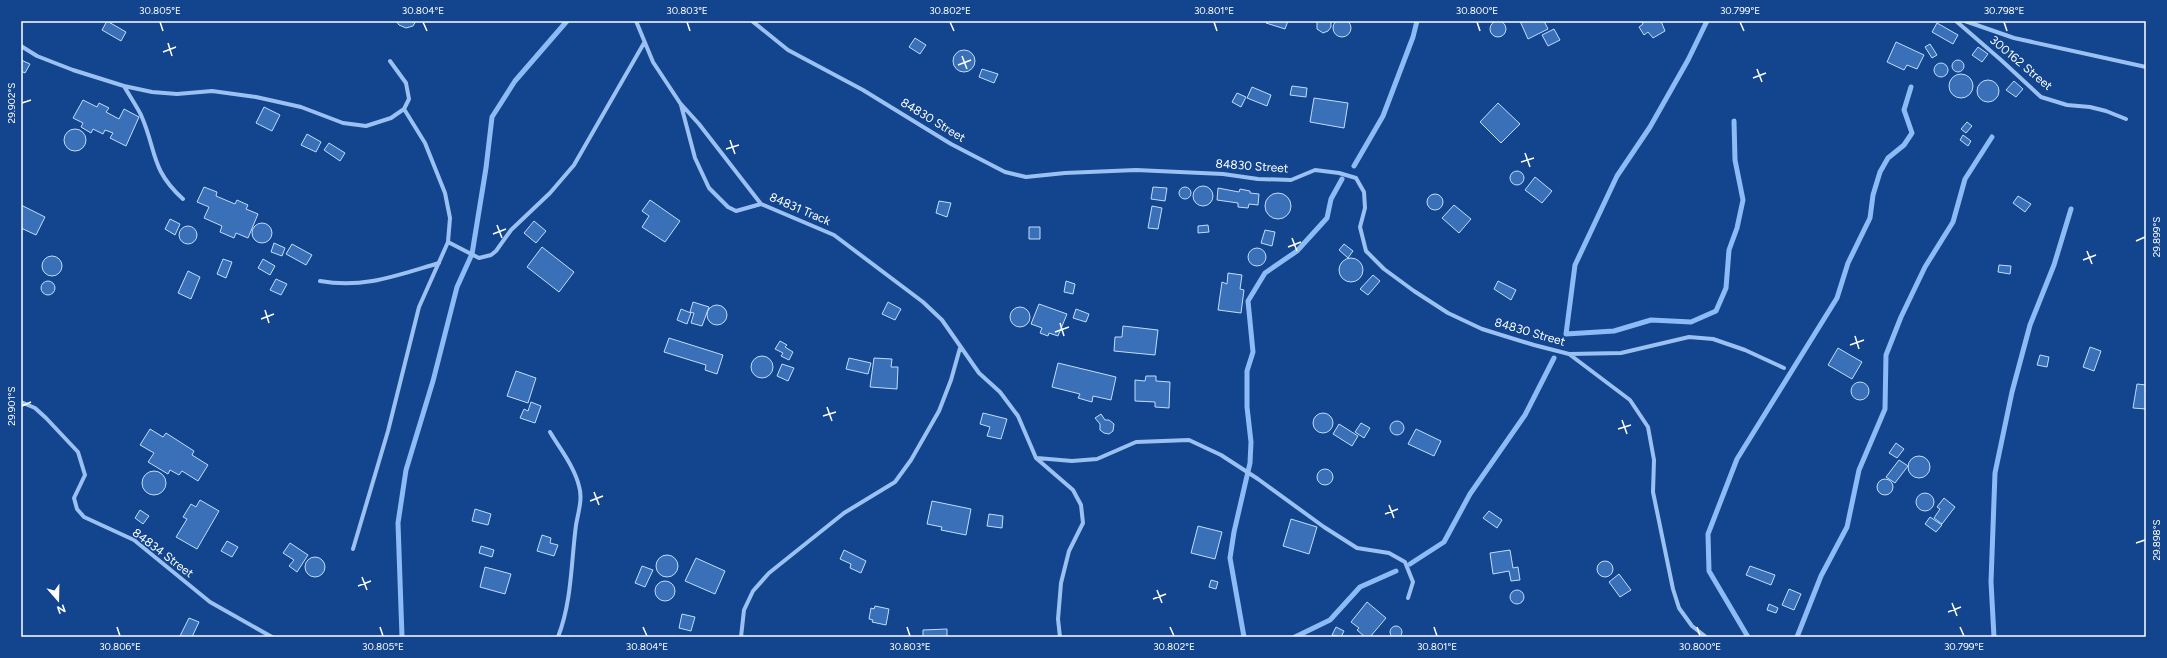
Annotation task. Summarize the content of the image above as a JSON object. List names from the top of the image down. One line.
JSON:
{"streets":{"street":["300162 Street","84830 Street","84831 Track","84834 Street"]},"north":"bottom","coordinates":["30.805°E","30.804°E","30.803°E","30.802°E","30.801°E","30.800°E","30.799°E","30.798°E","29.902°S","29.899°S","29.901°S","29.898°S","30.806°E"]}
